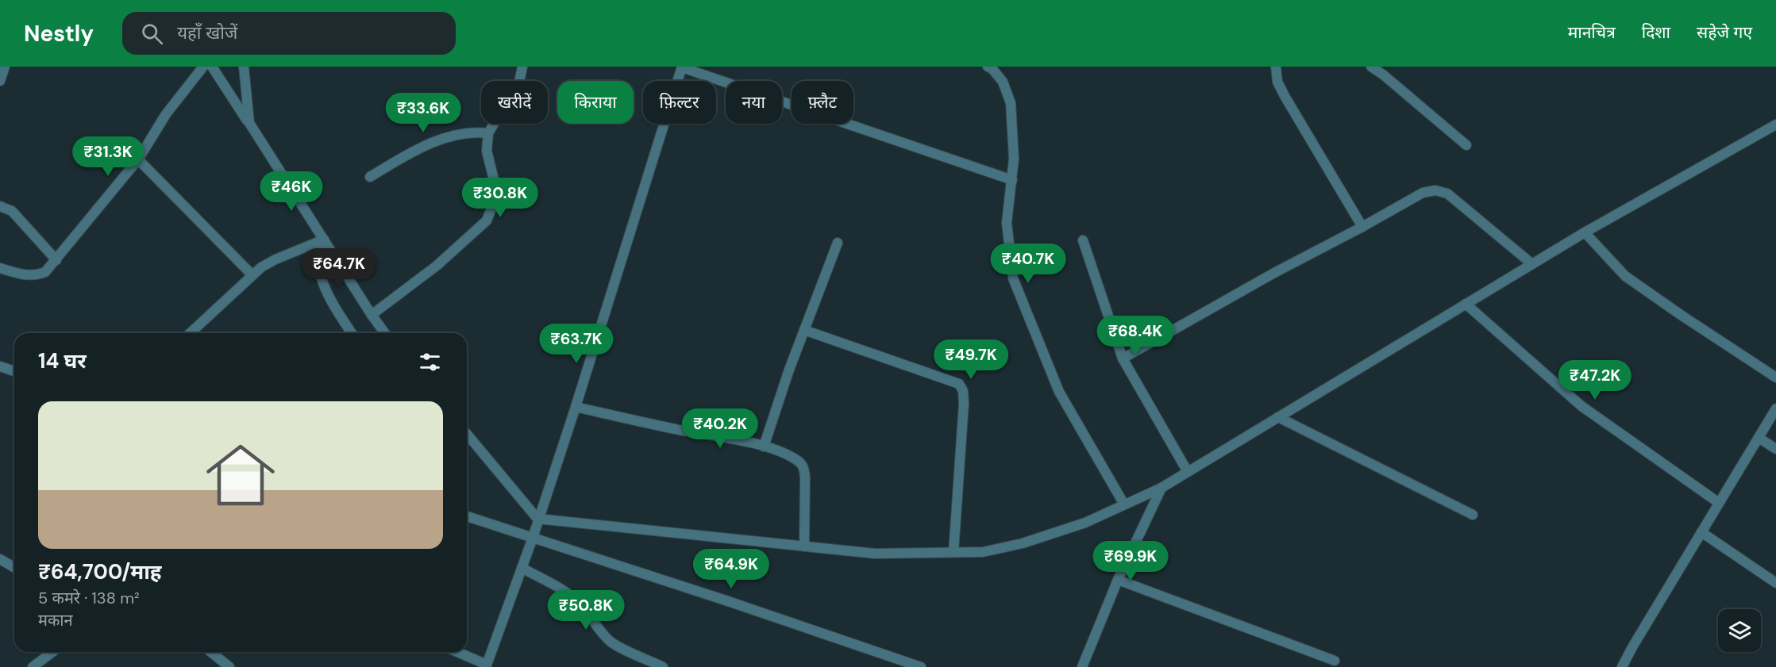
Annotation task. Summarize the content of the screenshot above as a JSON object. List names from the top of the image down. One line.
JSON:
{"page":{"header":"Nestly","search":"यहाँ खोजें","nav":["मानचित्र","दिशा","सहेजे गए"],"chip":["खरीदें","किराया","फ़िल्टर","नया","फ़्लैट"],"price":["₹33.6K","₹31.3K","₹46K","₹30.8K","₹40.7K","₹64.7K","₹68.4K","₹63.7K","₹49.7K","₹47.2K","₹40.2K","₹69.9K","₹64.9K","₹50.8K"],"heading":"14 घर","list":[{"name":"₹64,700/माह","note":"5 कमरे · 138 m² · मकान"}]}}
